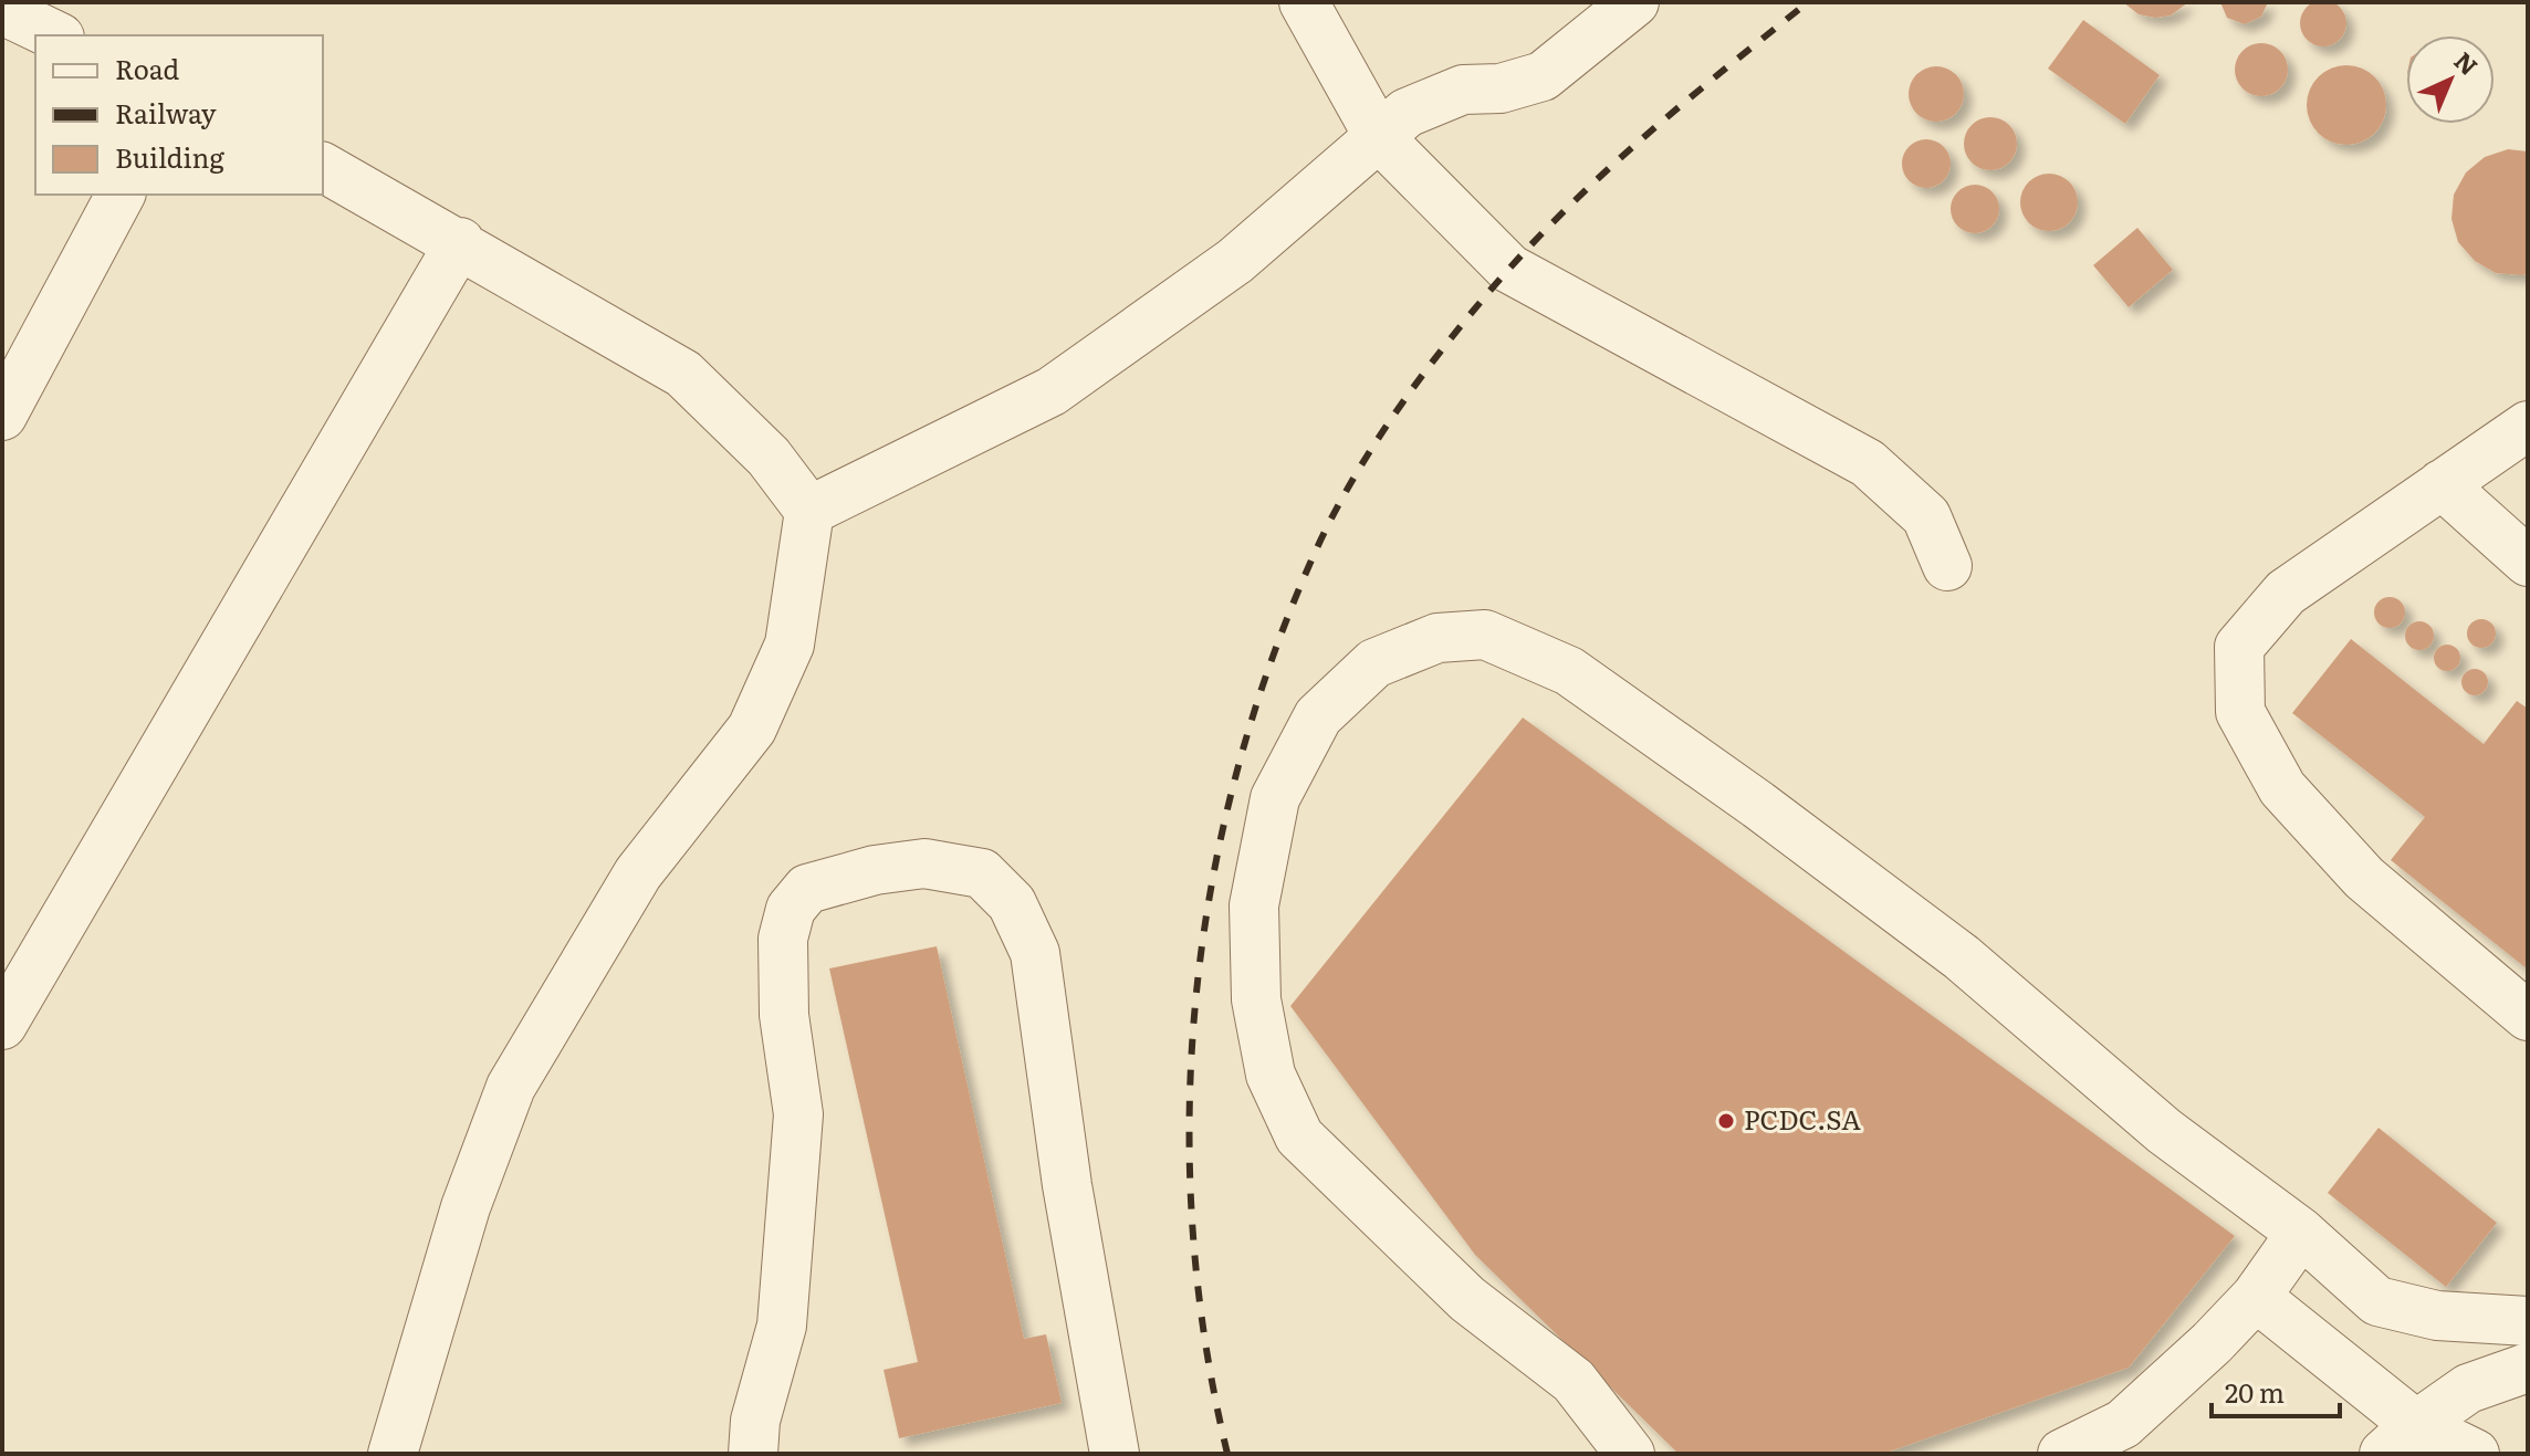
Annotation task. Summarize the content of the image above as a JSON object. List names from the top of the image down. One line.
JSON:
{"places":["PCDC.SA"],"legend":["Road","Railway","Building"],"scale_bar":"20 m","north":"top right"}
